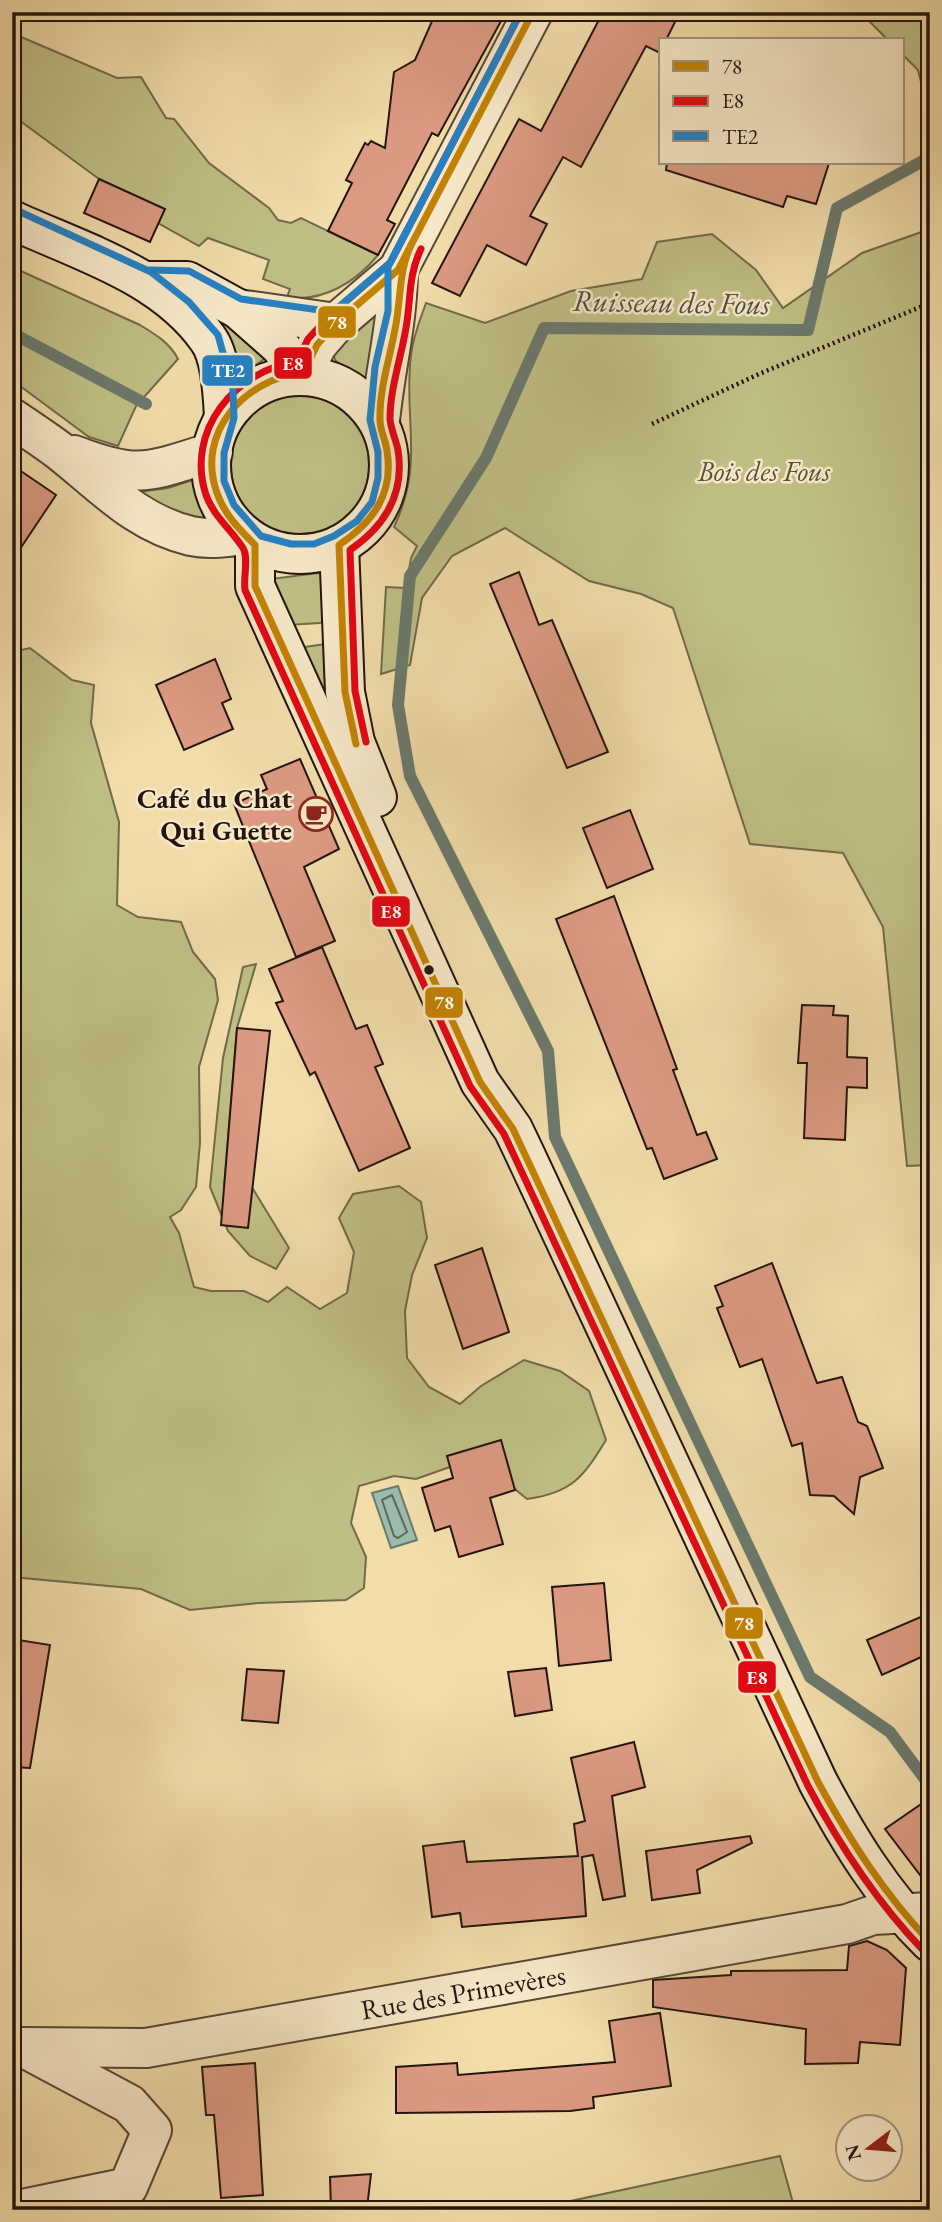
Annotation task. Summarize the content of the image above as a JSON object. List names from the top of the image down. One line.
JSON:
{"streets":{"main road":["Rue des Primevères"]},"water":["Ruisseau des Fous"],"parks":["Bois des Fous"],"places":{"cafe":["Café du Chat Qui Guette"]},"lines":["transit line 78","transit line E8","transit line TE2"],"legend":["78","E8","TE2"],"north":"left"}
